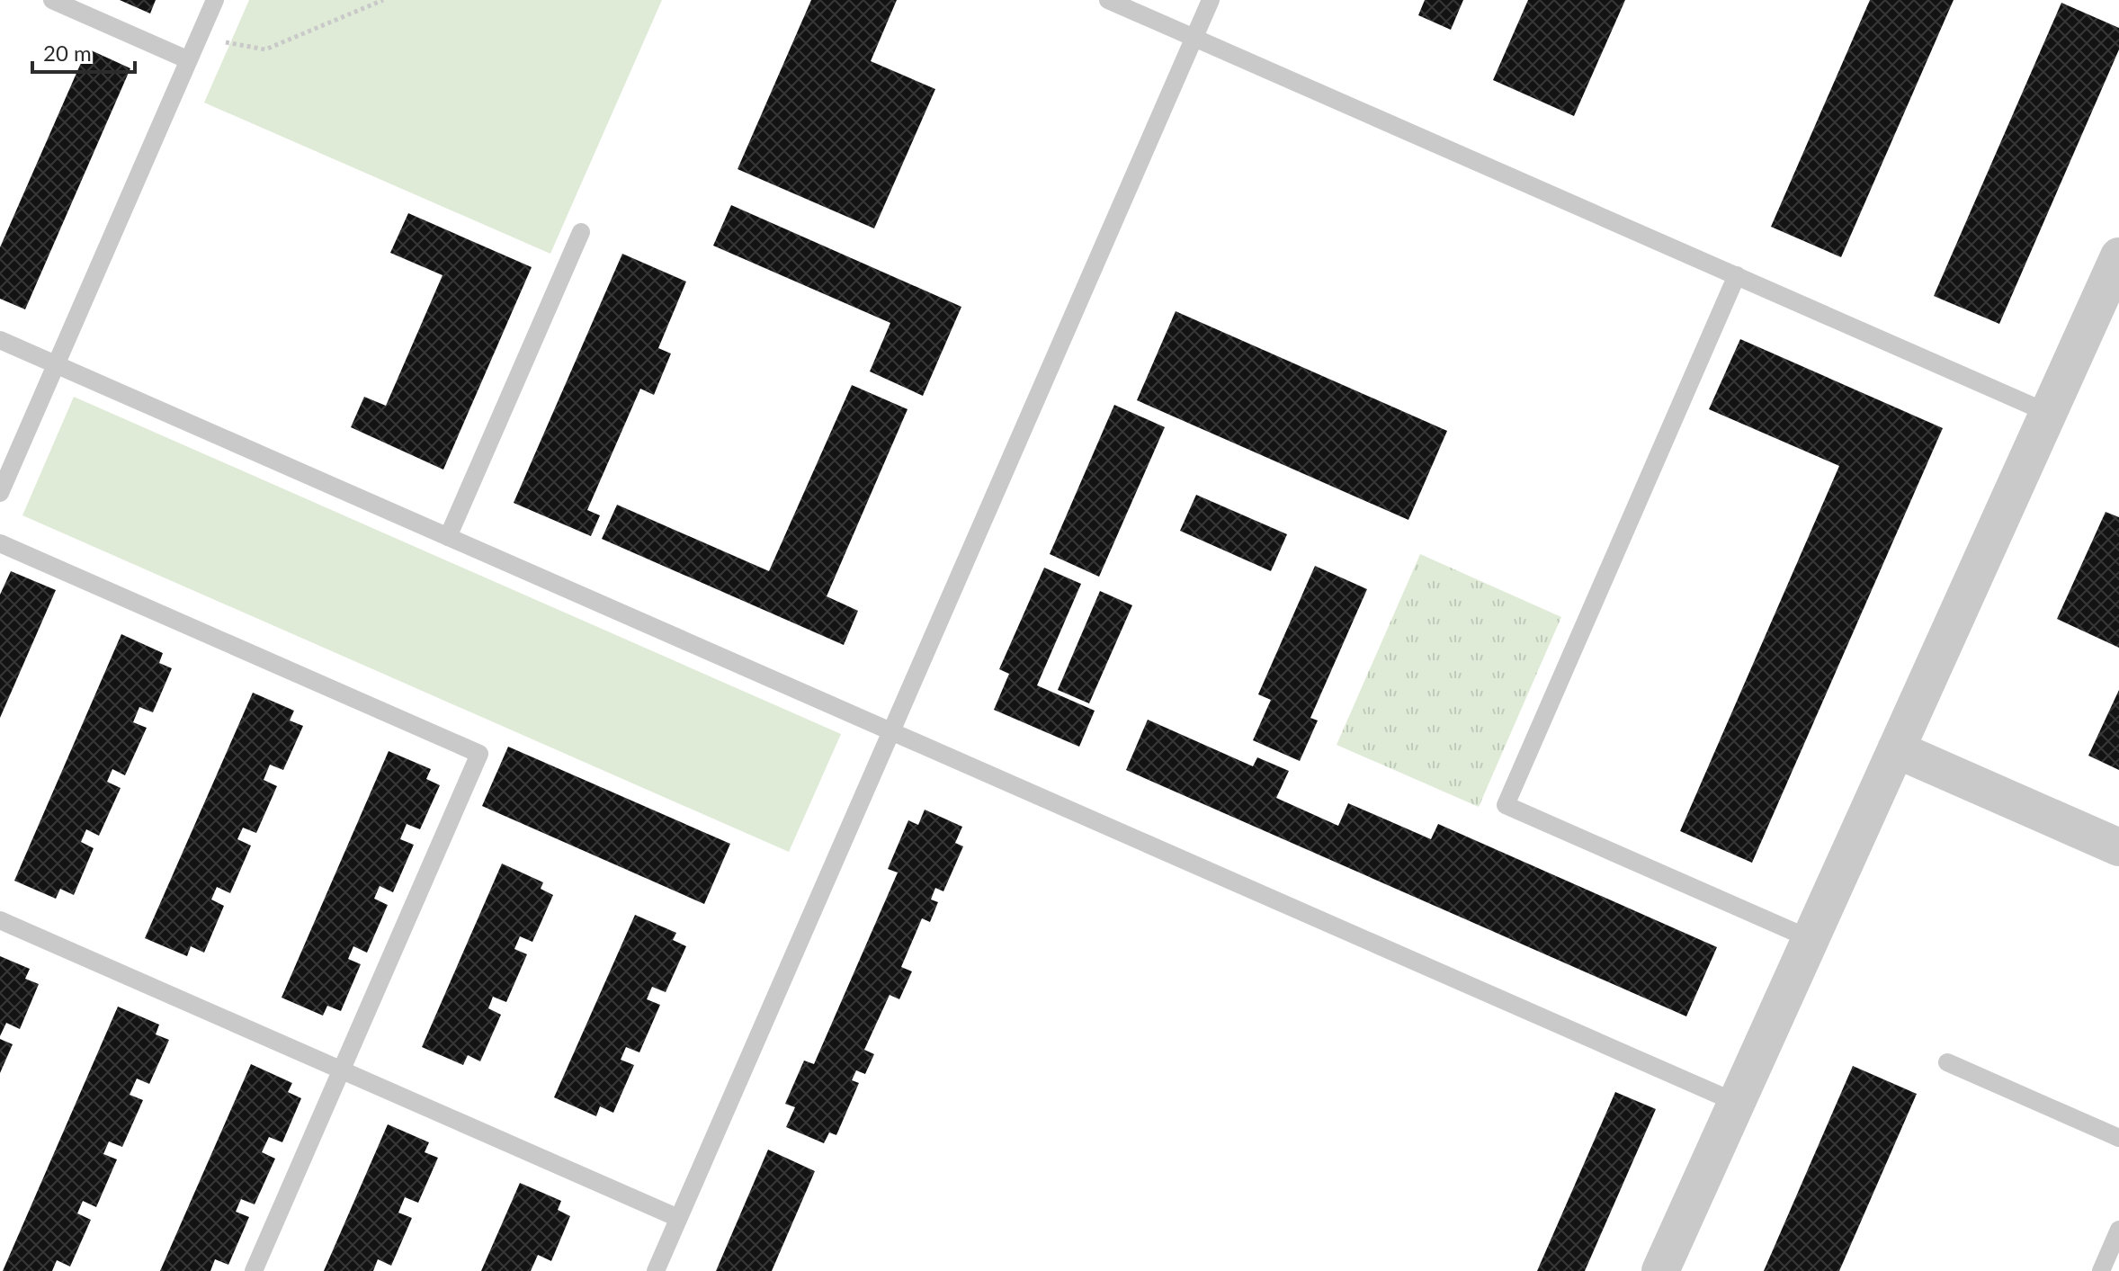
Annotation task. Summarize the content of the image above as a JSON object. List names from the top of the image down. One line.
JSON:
{"scale_bar":"20 m"}
